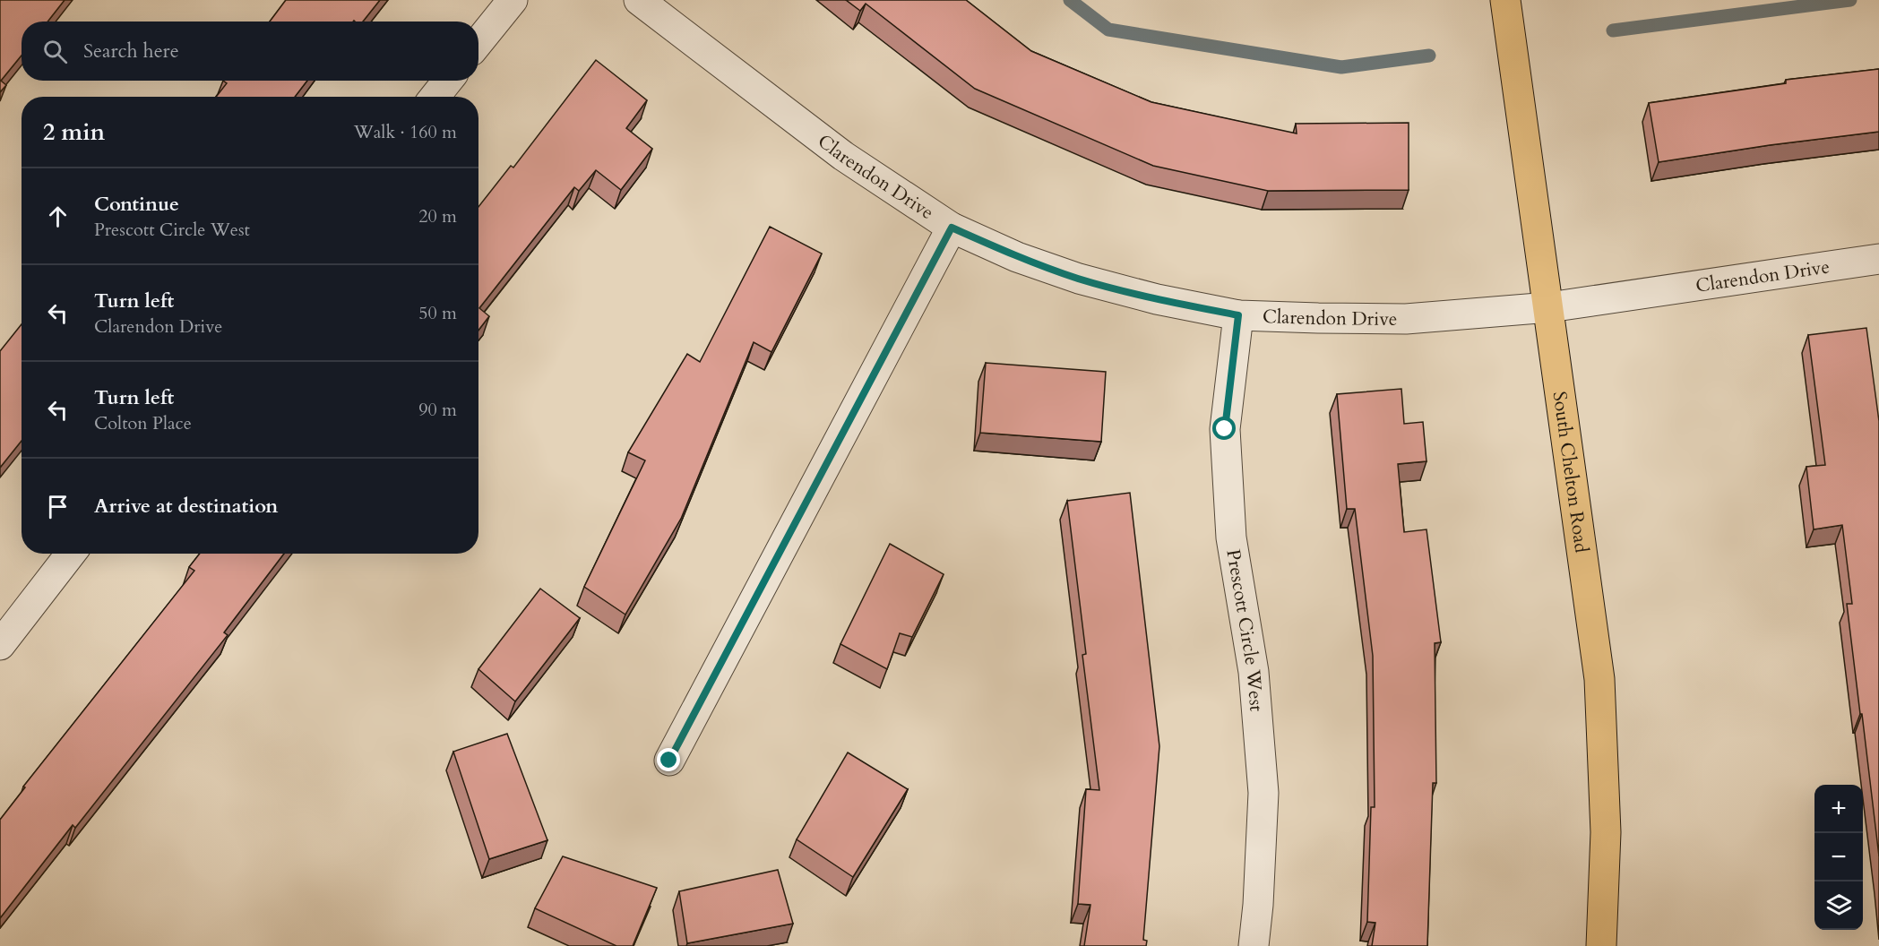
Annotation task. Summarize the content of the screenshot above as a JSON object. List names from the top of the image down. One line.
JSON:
{"streets":{"main road":["South Chelton Road"],"street":["Clarendon Drive","Prescott Circle West"]},"crossings":[["Clarendon Drive","South Chelton Road"],["Clarendon Drive","Prescott Circle West"]],"page":{"search":"Search here","heading":["2 min","Walk · 160 m"],"list":[["Continue","Prescott Circle West","20 m"],["Turn left","Clarendon Drive","50 m"],["Turn left","Colton Place","90 m"],"Arrive at destination"],"map_buttons":["+","−"]}}
